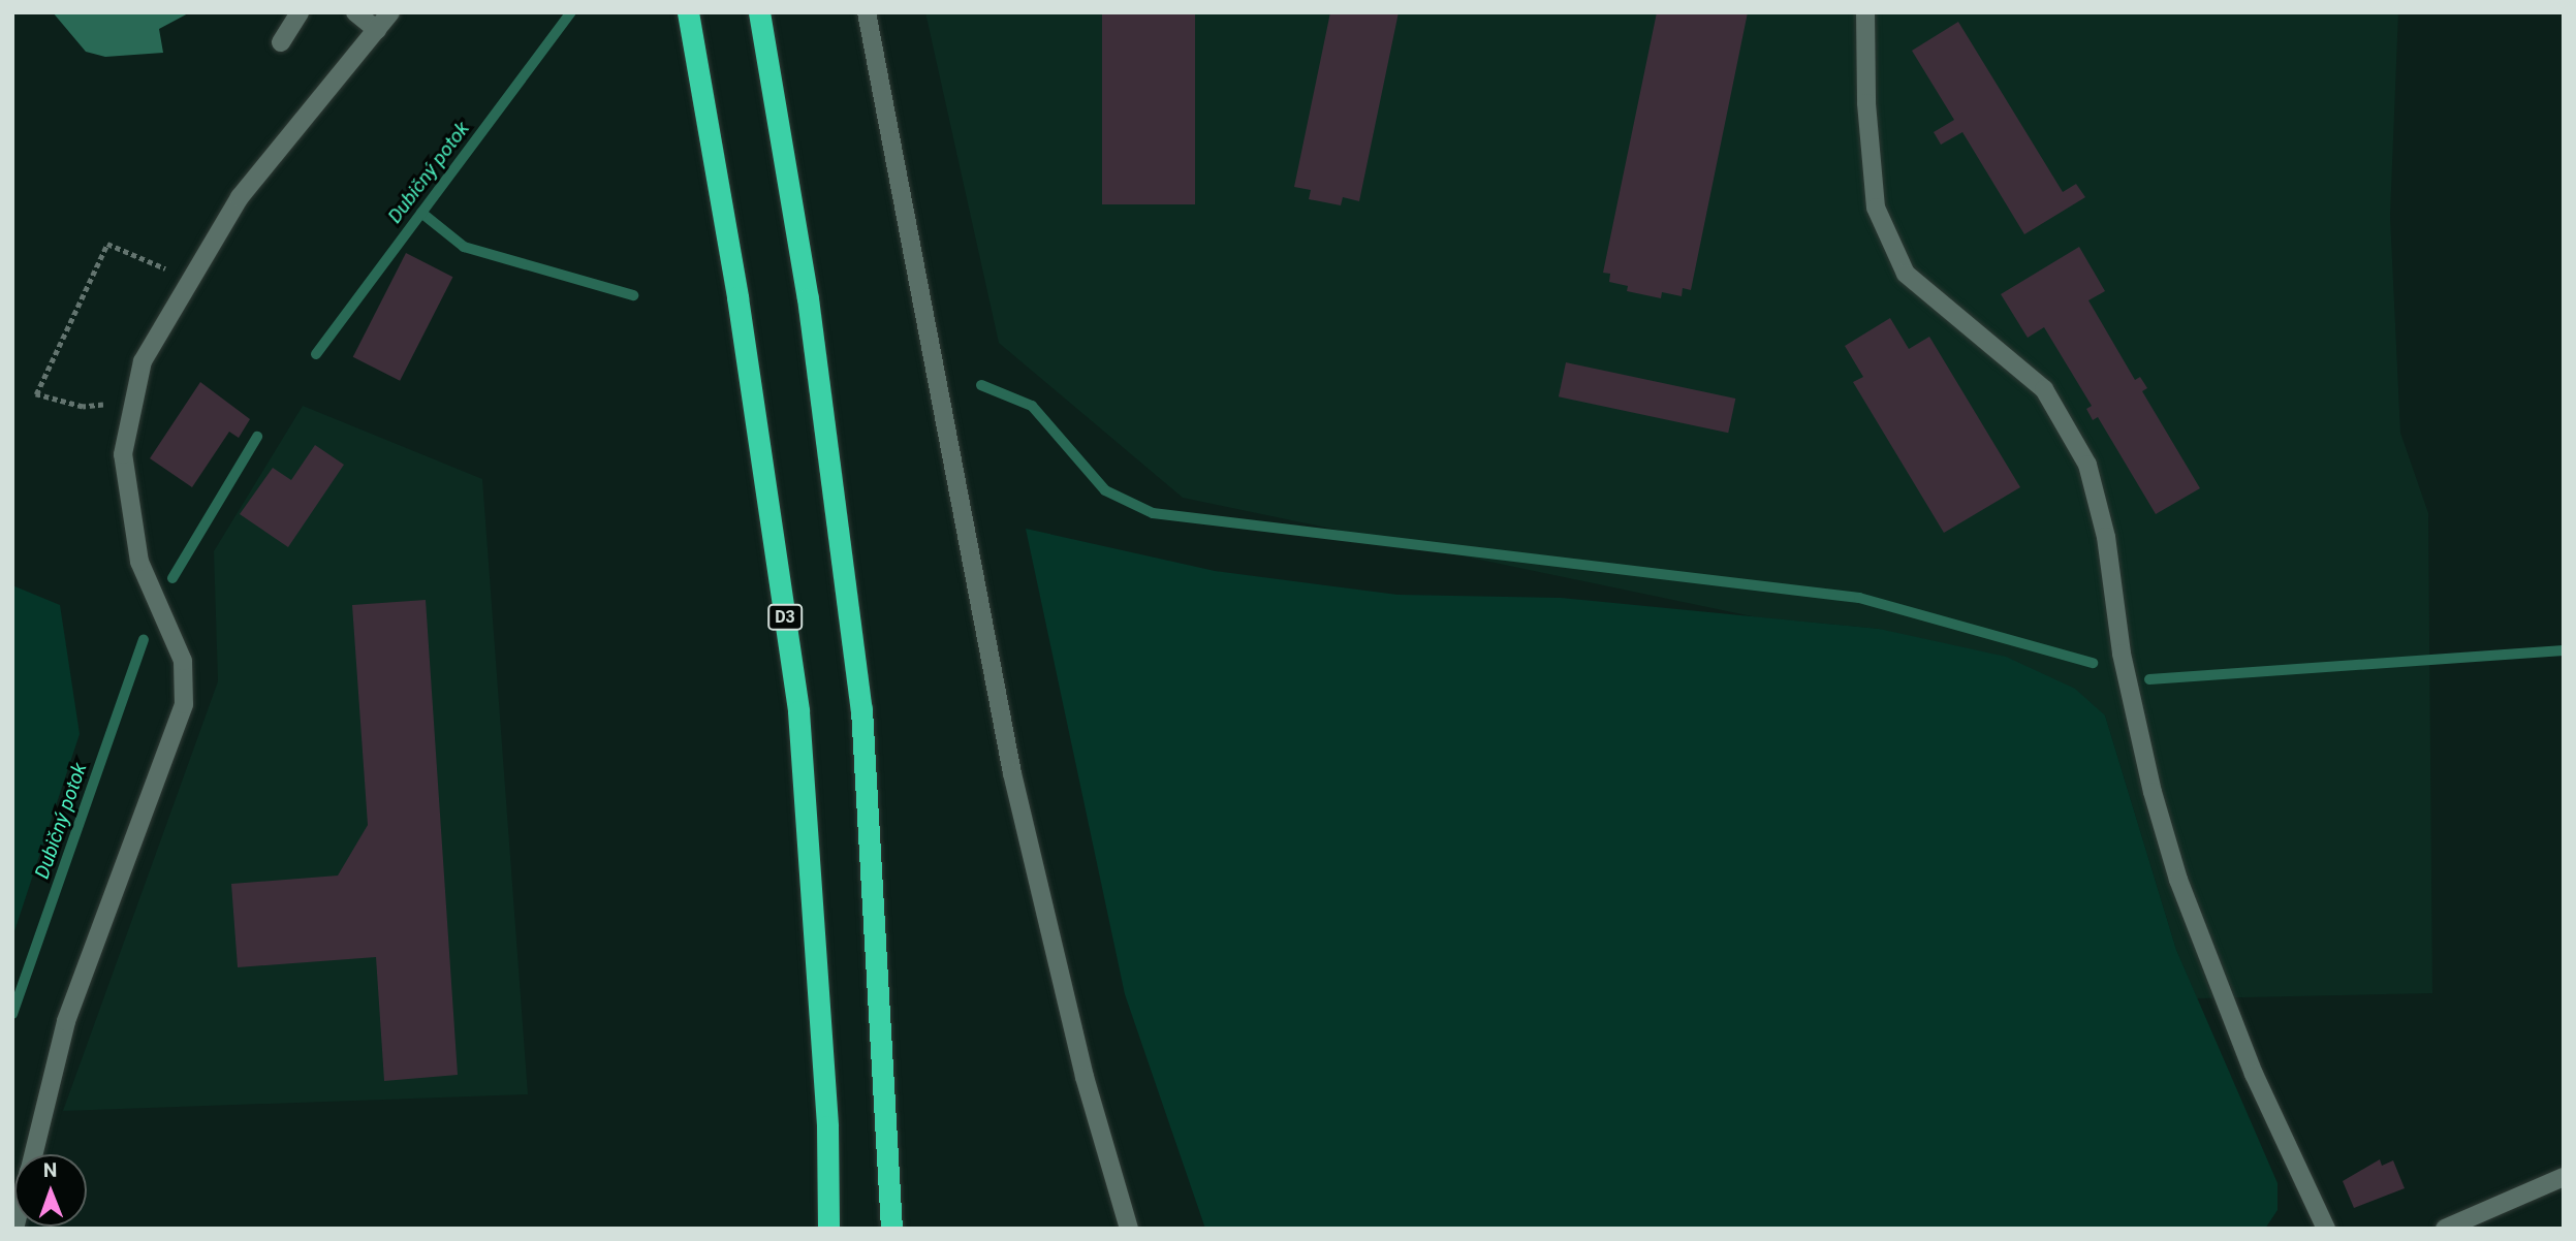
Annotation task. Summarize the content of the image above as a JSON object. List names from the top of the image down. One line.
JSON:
{"streets":{"highway":["D3"]},"water":["Dubičný potok"],"north":"top"}
